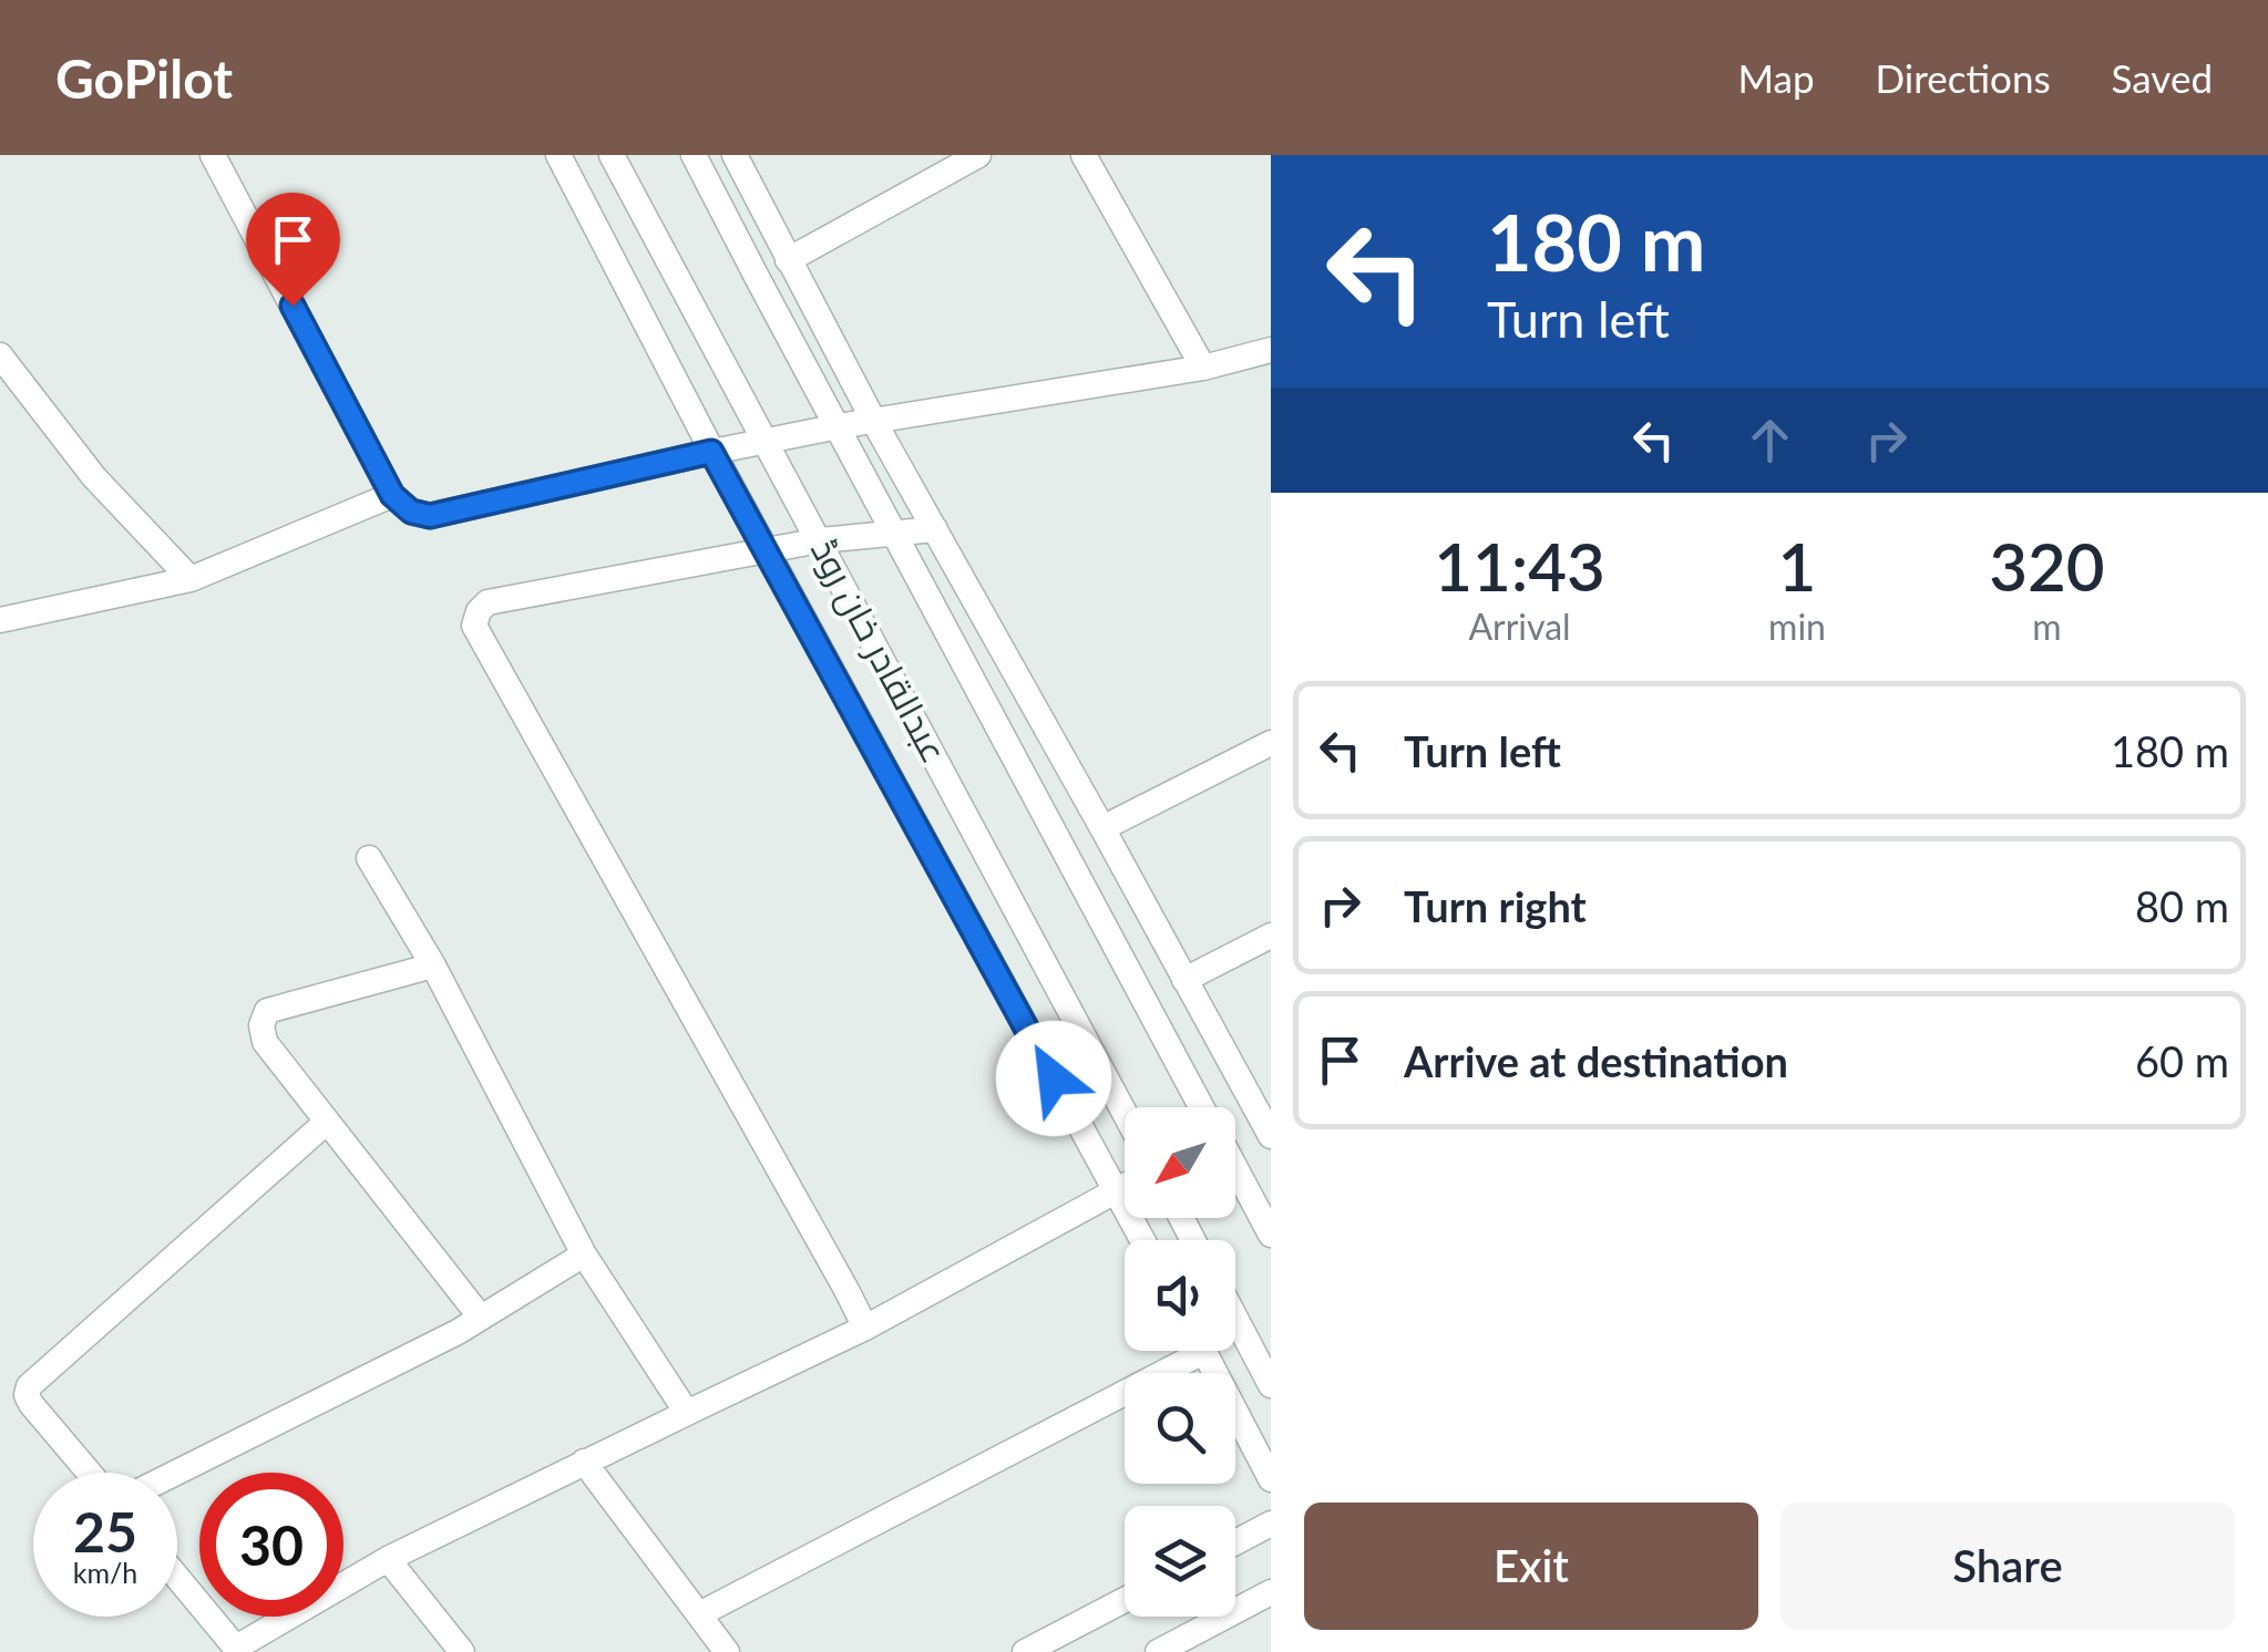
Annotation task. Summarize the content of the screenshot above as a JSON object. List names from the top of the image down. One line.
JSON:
{"streets":{"street":["عبدالقادر خان روڈ"]},"north":"bottom left","page":{"header":"GoPilot","nav":["Map","Directions","Saved"],"turn":["180 m","Turn left"],"eta":["11:43","Arrival","1","min","320","m"],"list":[{"name":"Turn left","value":"180 m"},{"name":"Turn right","value":"80 m"},{"name":"Arrive at destination","value":"60 m"}],"speed":"25 km/h","limit":"30","buttons":["Exit","Share"]}}
